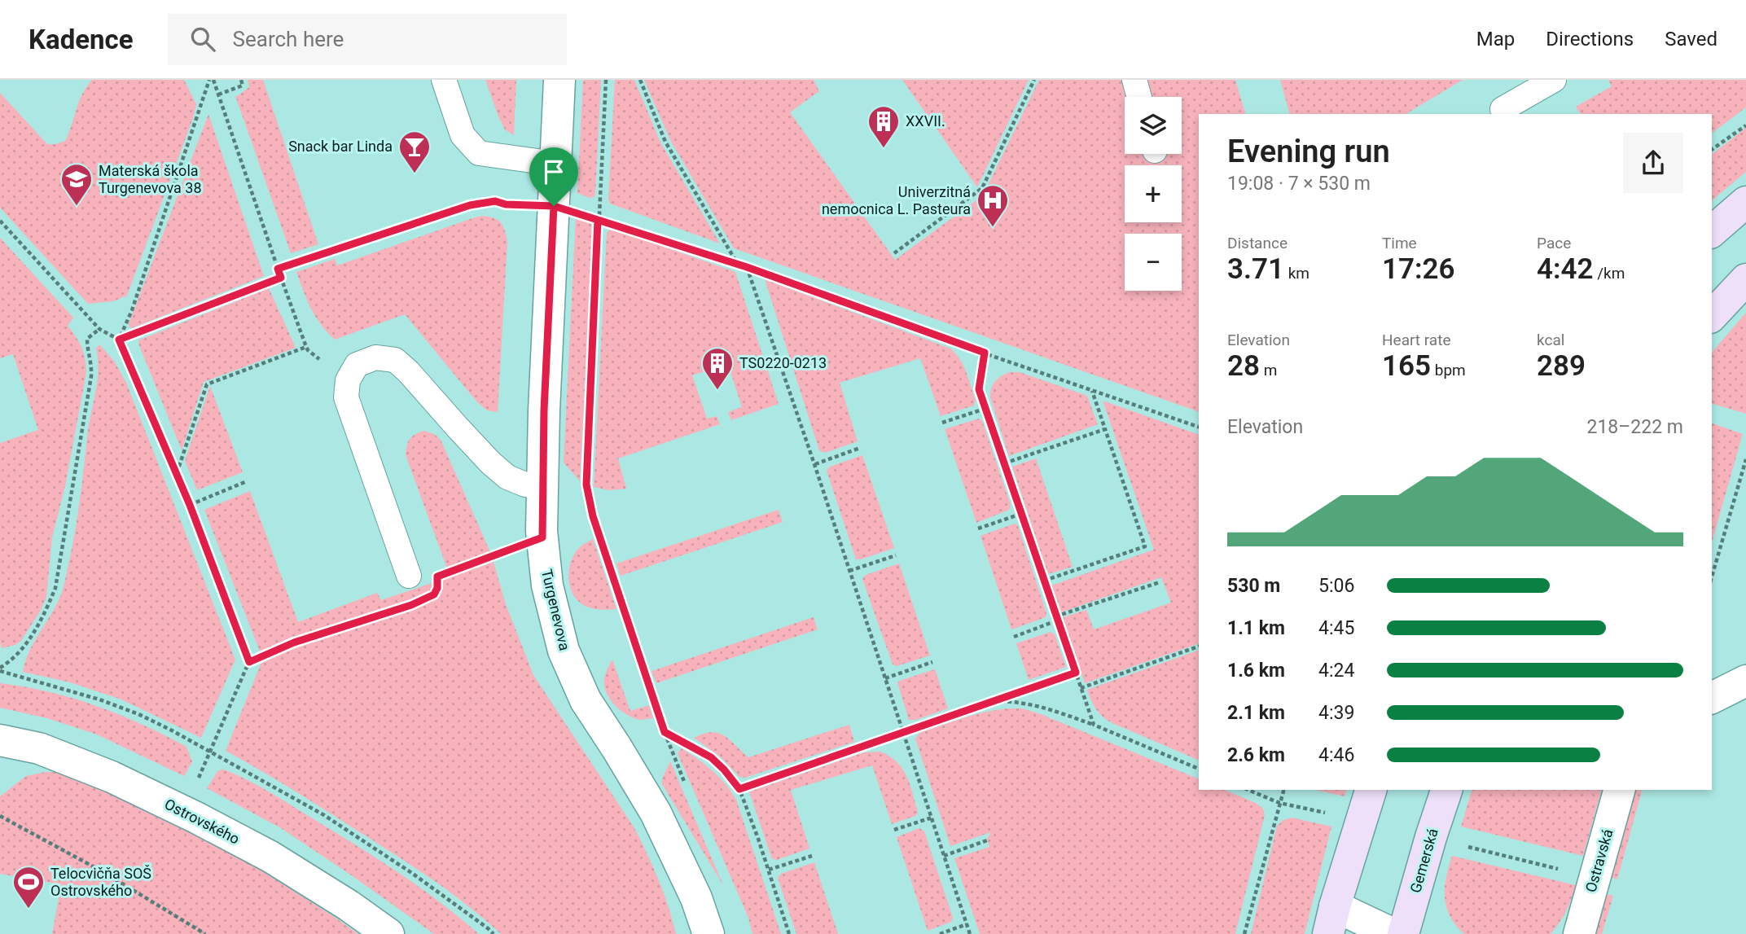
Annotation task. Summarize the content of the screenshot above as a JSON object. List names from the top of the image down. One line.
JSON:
{"streets":{"street":["Turgenevova","Ostrovského","Gemerská","Ostravská"]},"places":{"building":["XXVII.","TS0220-0213"],"bar":["Snack bar Linda"],"school or university":["Materská škola Turgenevova 38"],"hospital":["Univerzitná nemocnica L. Pasteura"],"sports":["Telocvičňa SOŠ Ostrovského"]},"page":{"header":"Kadence","search":"Search here","nav":["Map","Directions","Saved"],"map_buttons":["+","−"],"heading":["Evening run","19:08 · 7 × 530 m"],"stats":[["Distance","3.71 km"],["Time","17:26"],["Pace","4:42 /km"],["Elevation","28 m"],["Heart rate","165 bpm"],["kcal","289"]],"chart":["Elevation","218–222 m"],"list":[{"name":"530 m","note":"5:06"},{"name":"1.1 km","note":"4:45"},{"name":"1.6 km","note":"4:24"},{"name":"2.1 km","note":"4:39"},{"name":"2.6 km","note":"4:46"}]}}
